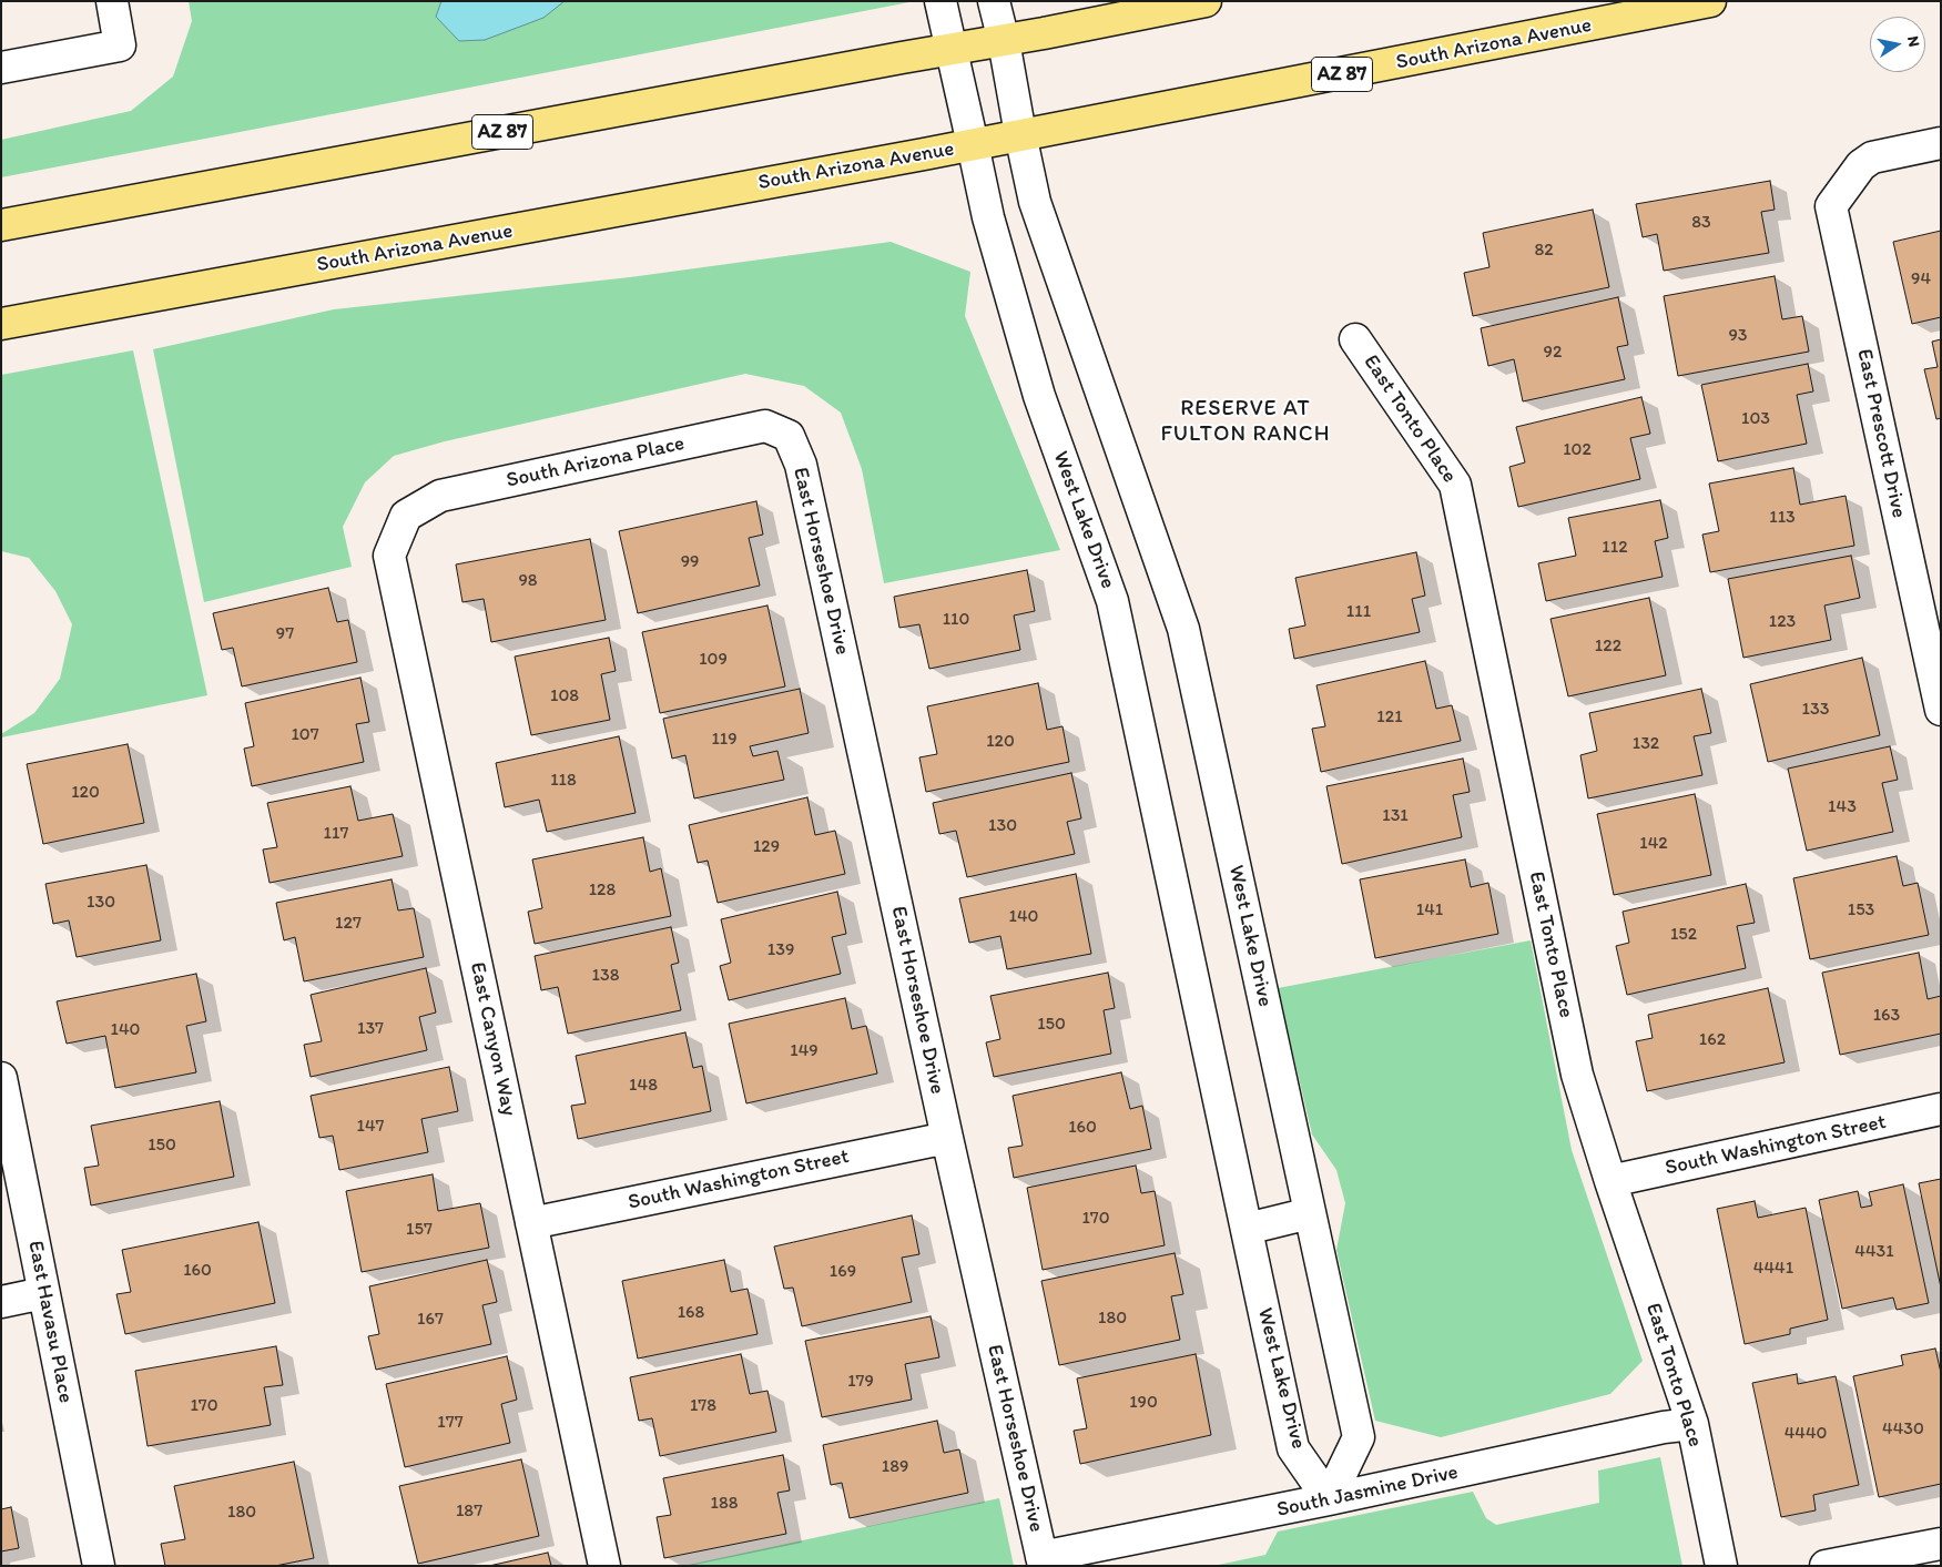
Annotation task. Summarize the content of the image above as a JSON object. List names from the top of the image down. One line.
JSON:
{"streets":{"main road":["South Arizona Avenue","AZ 87"],"street":["East Tonto Place","East Prescott Drive","South Arizona Place","West Lake Drive","East Horseshoe Drive","East Canyon Way","South Washington Street","East Havasu Place","South Jasmine Drive"]},"crossings":[["South Arizona Avenue","West Lake Drive"],["AZ 87","West Lake Drive"],["East Tonto Place","South Washington Street"],["East Tonto Place","South Jasmine Drive"],["South Arizona Place","East Horseshoe Drive"],["South Arizona Place","East Canyon Way"],["West Lake Drive","South Jasmine Drive"],["East Horseshoe Drive","South Washington Street"],["East Horseshoe Drive","South Jasmine Drive"],["East Canyon Way","South Washington Street"]],"districts":["RESERVE AT FULTON RANCH"],"house_numbers":["83","82","94","93","92","103","102","113","112","99","98","111","110","123","97","122","109","108","133","121","107","119","120","132","118","120","143","131","130","117","142","129","128","130","141","153","140","127","152","139","138","163","150","137","140","162","149","148","147","160","150","170","157","4431","4441","160","169","168","180","167","179","190","170","178","177","4430","4440","189","188","187","180"],"north":"right"}
